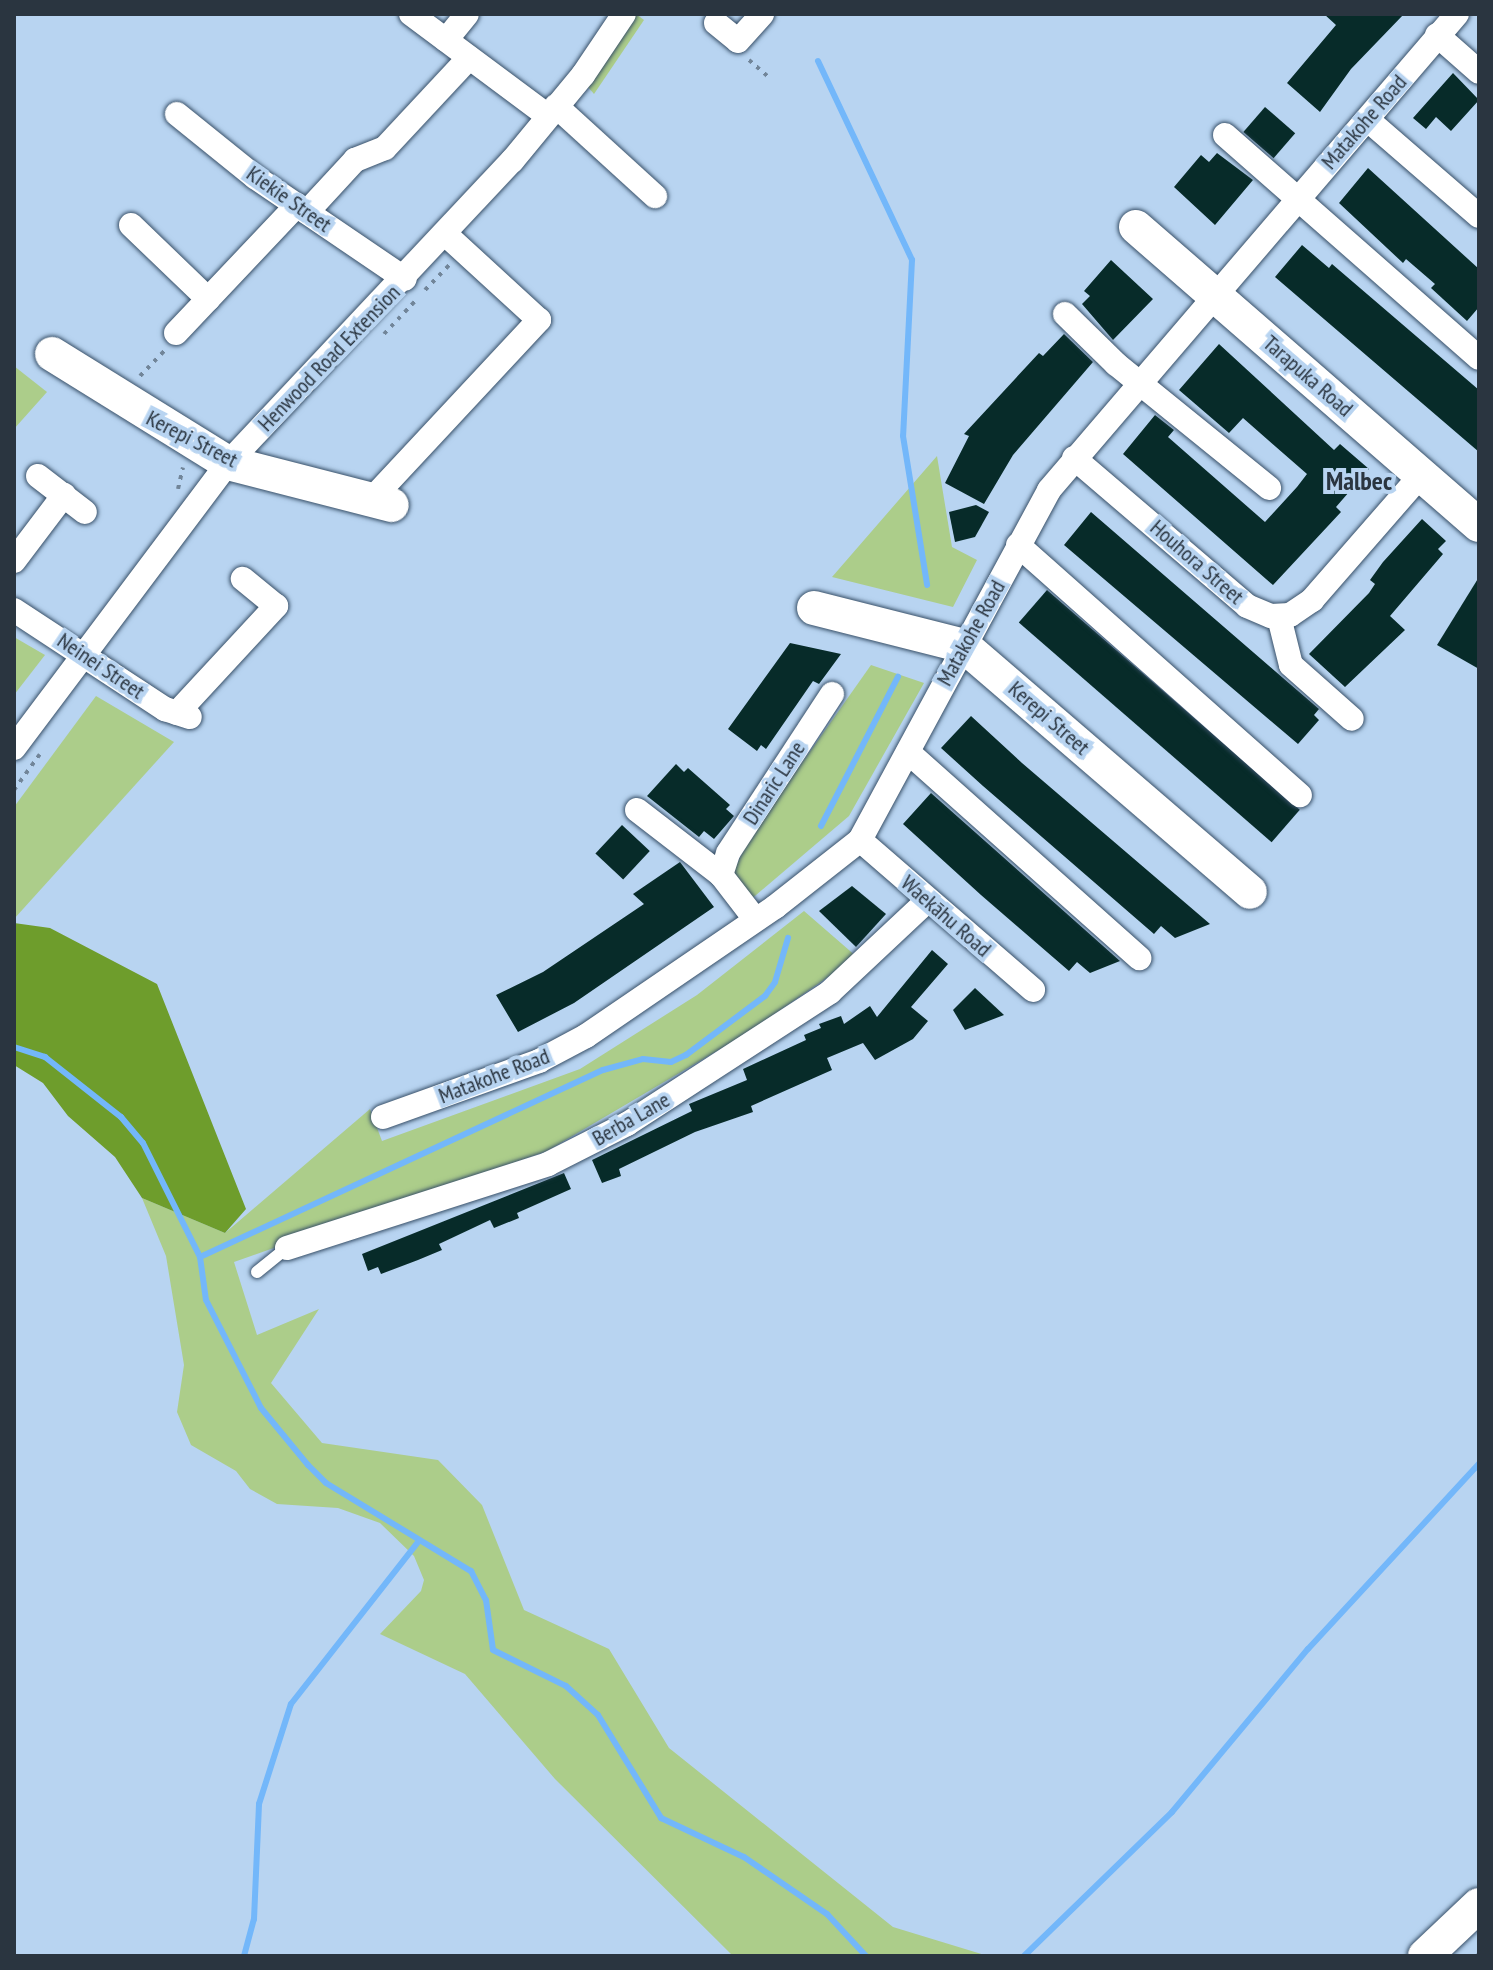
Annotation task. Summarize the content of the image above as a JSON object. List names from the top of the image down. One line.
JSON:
{"streets":{"street":["Matakohe Road","Kiekie Street","Henwood Road Extension","Tarapuka Road","Kerepi Street","Houhora Street","Neinei Street","Dinaric Lane","Waekāhu Road","Berba Lane"]},"crossings":[["Matakohe Road","Tarapuka Road"],["Matakohe Road","Kerepi Street"],["Matakohe Road","Houhora Street"],["Matakohe Road","Waekāhu Road"],["Kiekie Street","Henwood Road Extension"],["Henwood Road Extension","Kerepi Street"],["Henwood Road Extension","Neinei Street"],["Waekāhu Road","Berba Lane"]],"districts":["Malbec"]}
